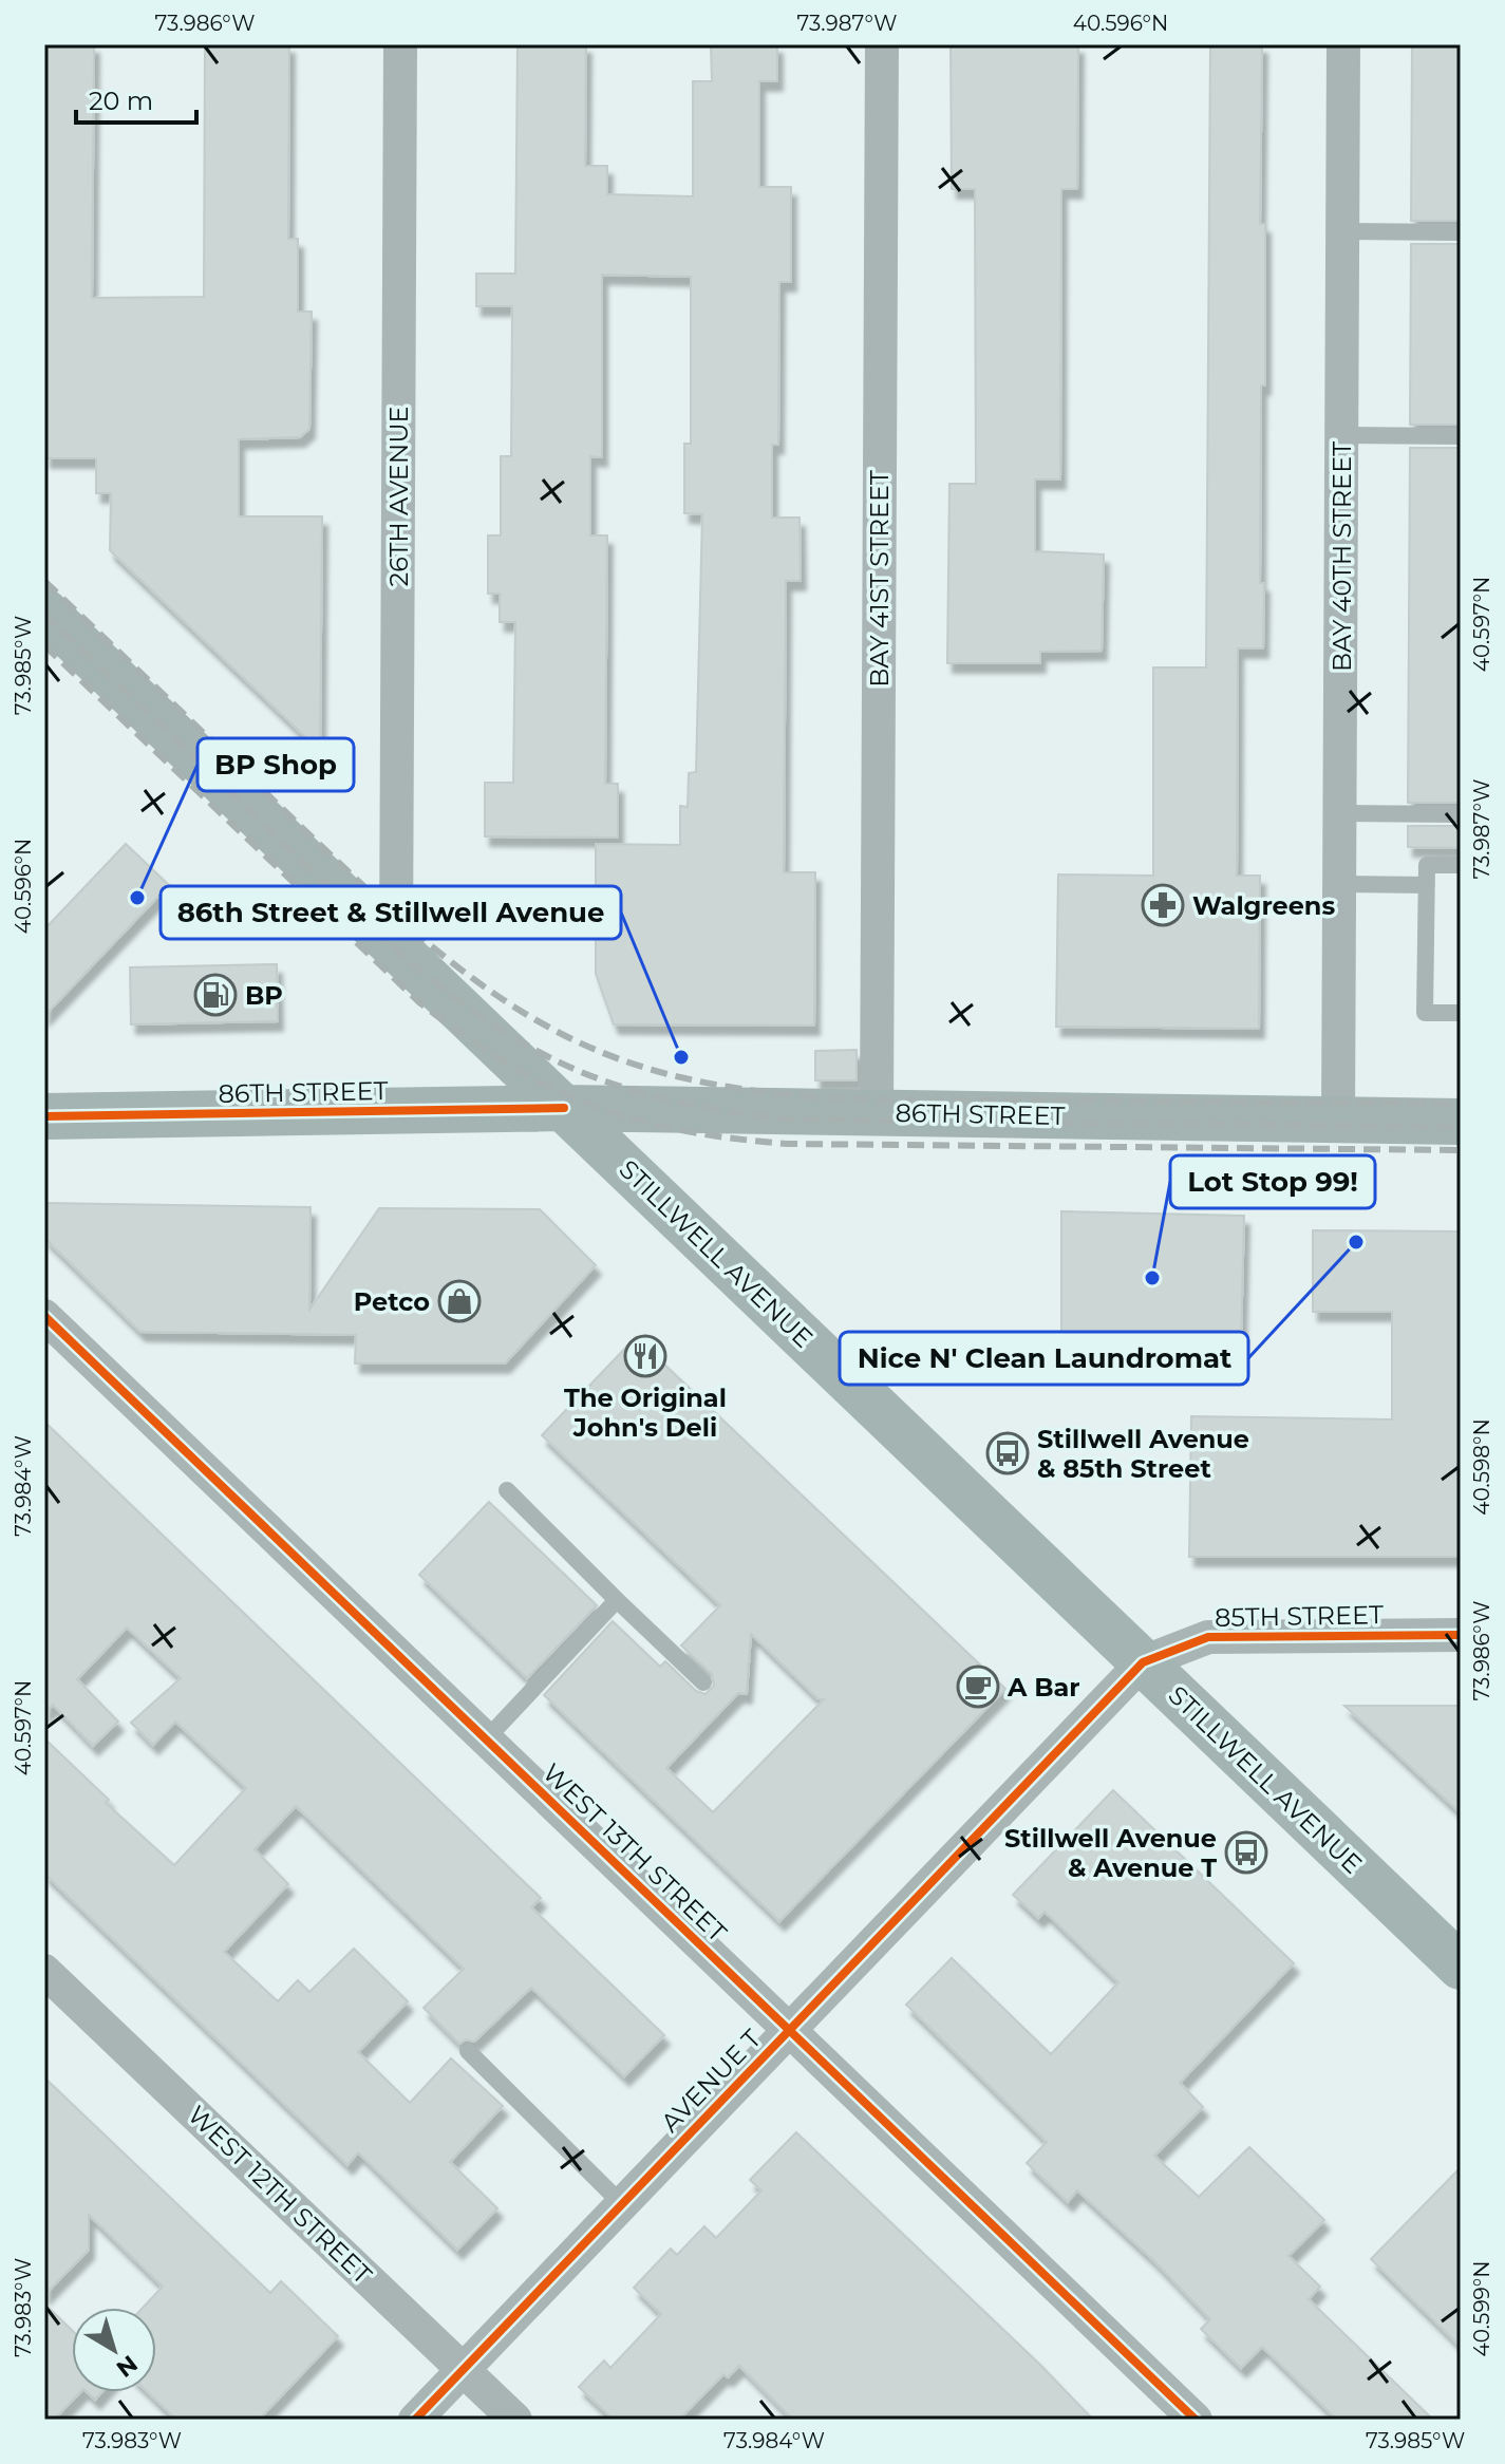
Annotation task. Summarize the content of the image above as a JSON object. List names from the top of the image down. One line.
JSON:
{"streets":{"main road":["86TH STREET","STILLWELL AVENUE"],"street":["26TH AVENUE","BAY 40TH STREET","BAY 41ST STREET","85TH STREET","WEST 13TH STREET","AVENUE T","WEST 12TH STREET"]},"crossings":[["26TH AVENUE","STILLWELL AVENUE"],["BAY 40TH STREET","86TH STREET"],["BAY 41ST STREET","86TH STREET"],["86TH STREET","STILLWELL AVENUE"],["STILLWELL AVENUE","85TH STREET"],["STILLWELL AVENUE","AVENUE T"],["85TH STREET","AVENUE T"],["WEST 13TH STREET","AVENUE T"],["AVENUE T","WEST 12TH STREET"]],"places":{"other":["BP Shop","86th Street & Stillwell Avenue","Nice N' Clean Laundromat","Lot Stop 99!"],"pharmacy":["Walgreens"],"fuel station":["BP"],"shop":["Petco"],"restaurant":["The Original John's Deli"],"bus stop":["Stillwell Avenue & 85th Street","Stillwell Avenue & Avenue T"],"cafe":["A Bar"]},"scale_bar":"20 m","north":"bottom right","coordinates":["73.986°W","73.987°W","40.596°N","40.597°N","73.985°W","40.598°N","73.984°W","73.983°W","40.599°N"]}
